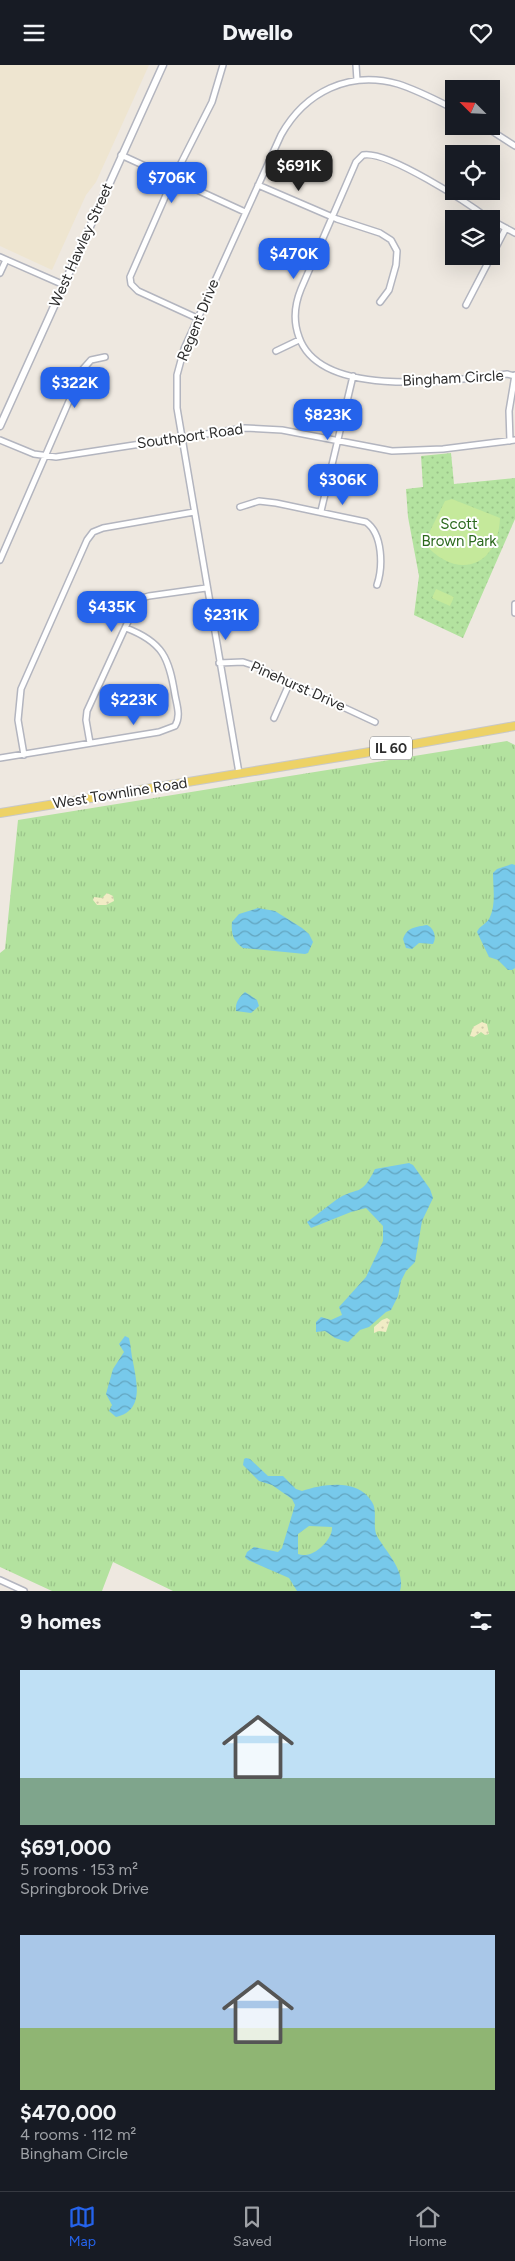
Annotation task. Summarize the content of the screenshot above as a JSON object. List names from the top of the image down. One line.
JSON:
{"streets":{"main road":["IL 60","West Townline Road"],"street":["West Hawley Street","Regent Drive","Bingham Circle","Southport Road","Pinehurst Drive"]},"crossings":[["Regent Drive","Southport Road"],["Regent Drive","Pinehurst Drive"],["Regent Drive","IL 60"],["Regent Drive","West Townline Road"],["IL 60","West Townline Road"]],"parks":["Scott Brown Park"],"north":"top left","page":{"header":"Dwello","price":["$691K","$706K","$470K","$322K","$823K","$306K","$435K","$231K","$223K"],"heading":"9 homes","list":[{"name":"$691,000","note":"5 rooms · 153 m² · Springbrook Drive"},{"name":"$470,000","note":"4 rooms · 112 m² · Bingham Circle"}],"tabs":["Map","Saved","Home"]}}
